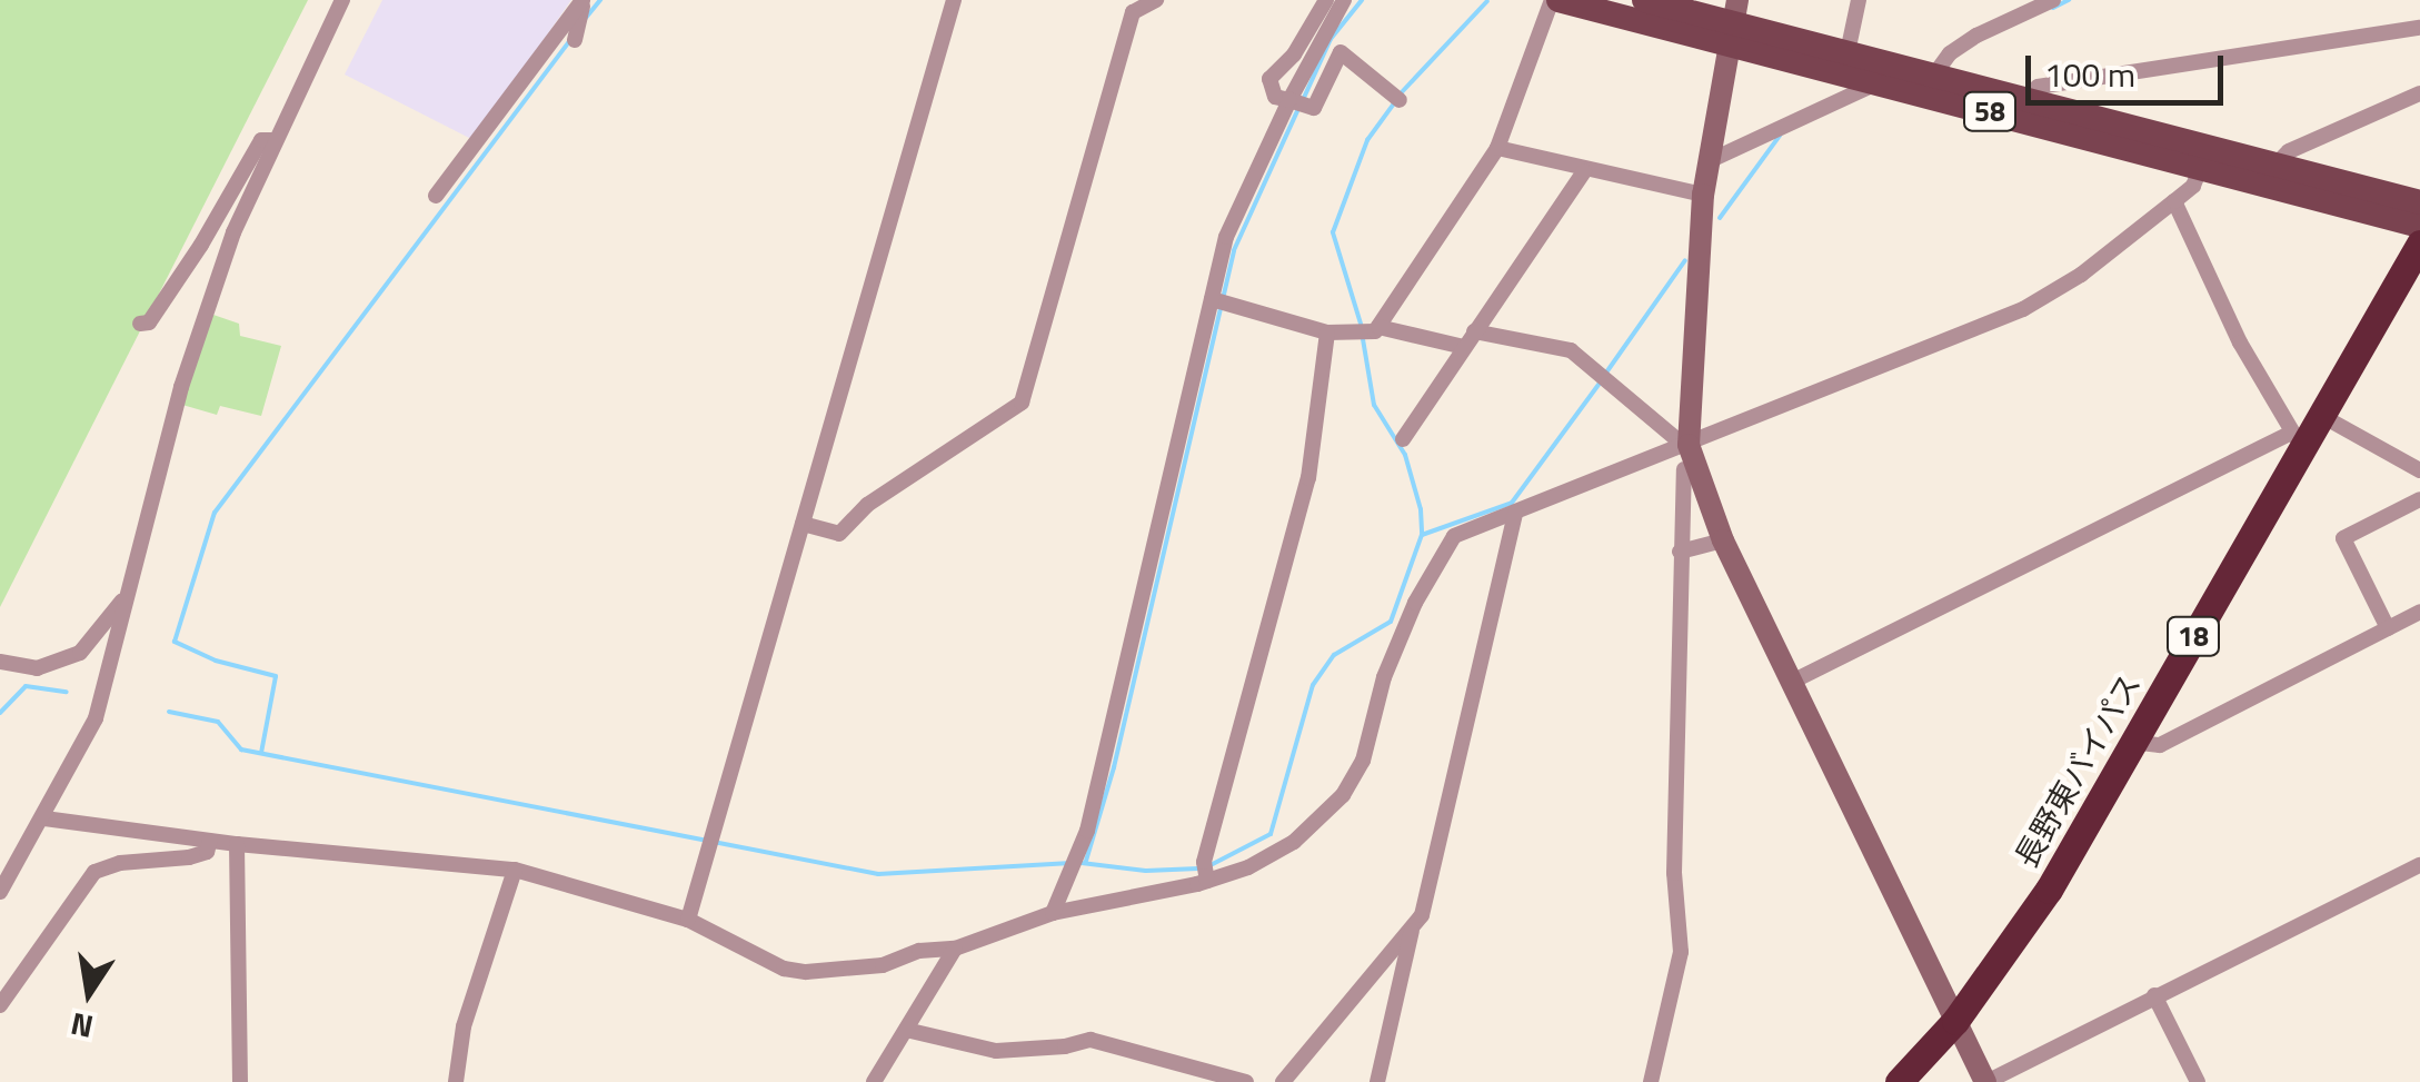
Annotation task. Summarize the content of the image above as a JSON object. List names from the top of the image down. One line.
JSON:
{"streets":{"highway":["18","長野東バイパス"],"main road":["58"]},"scale_bar":"100 m","north":"bottom"}
